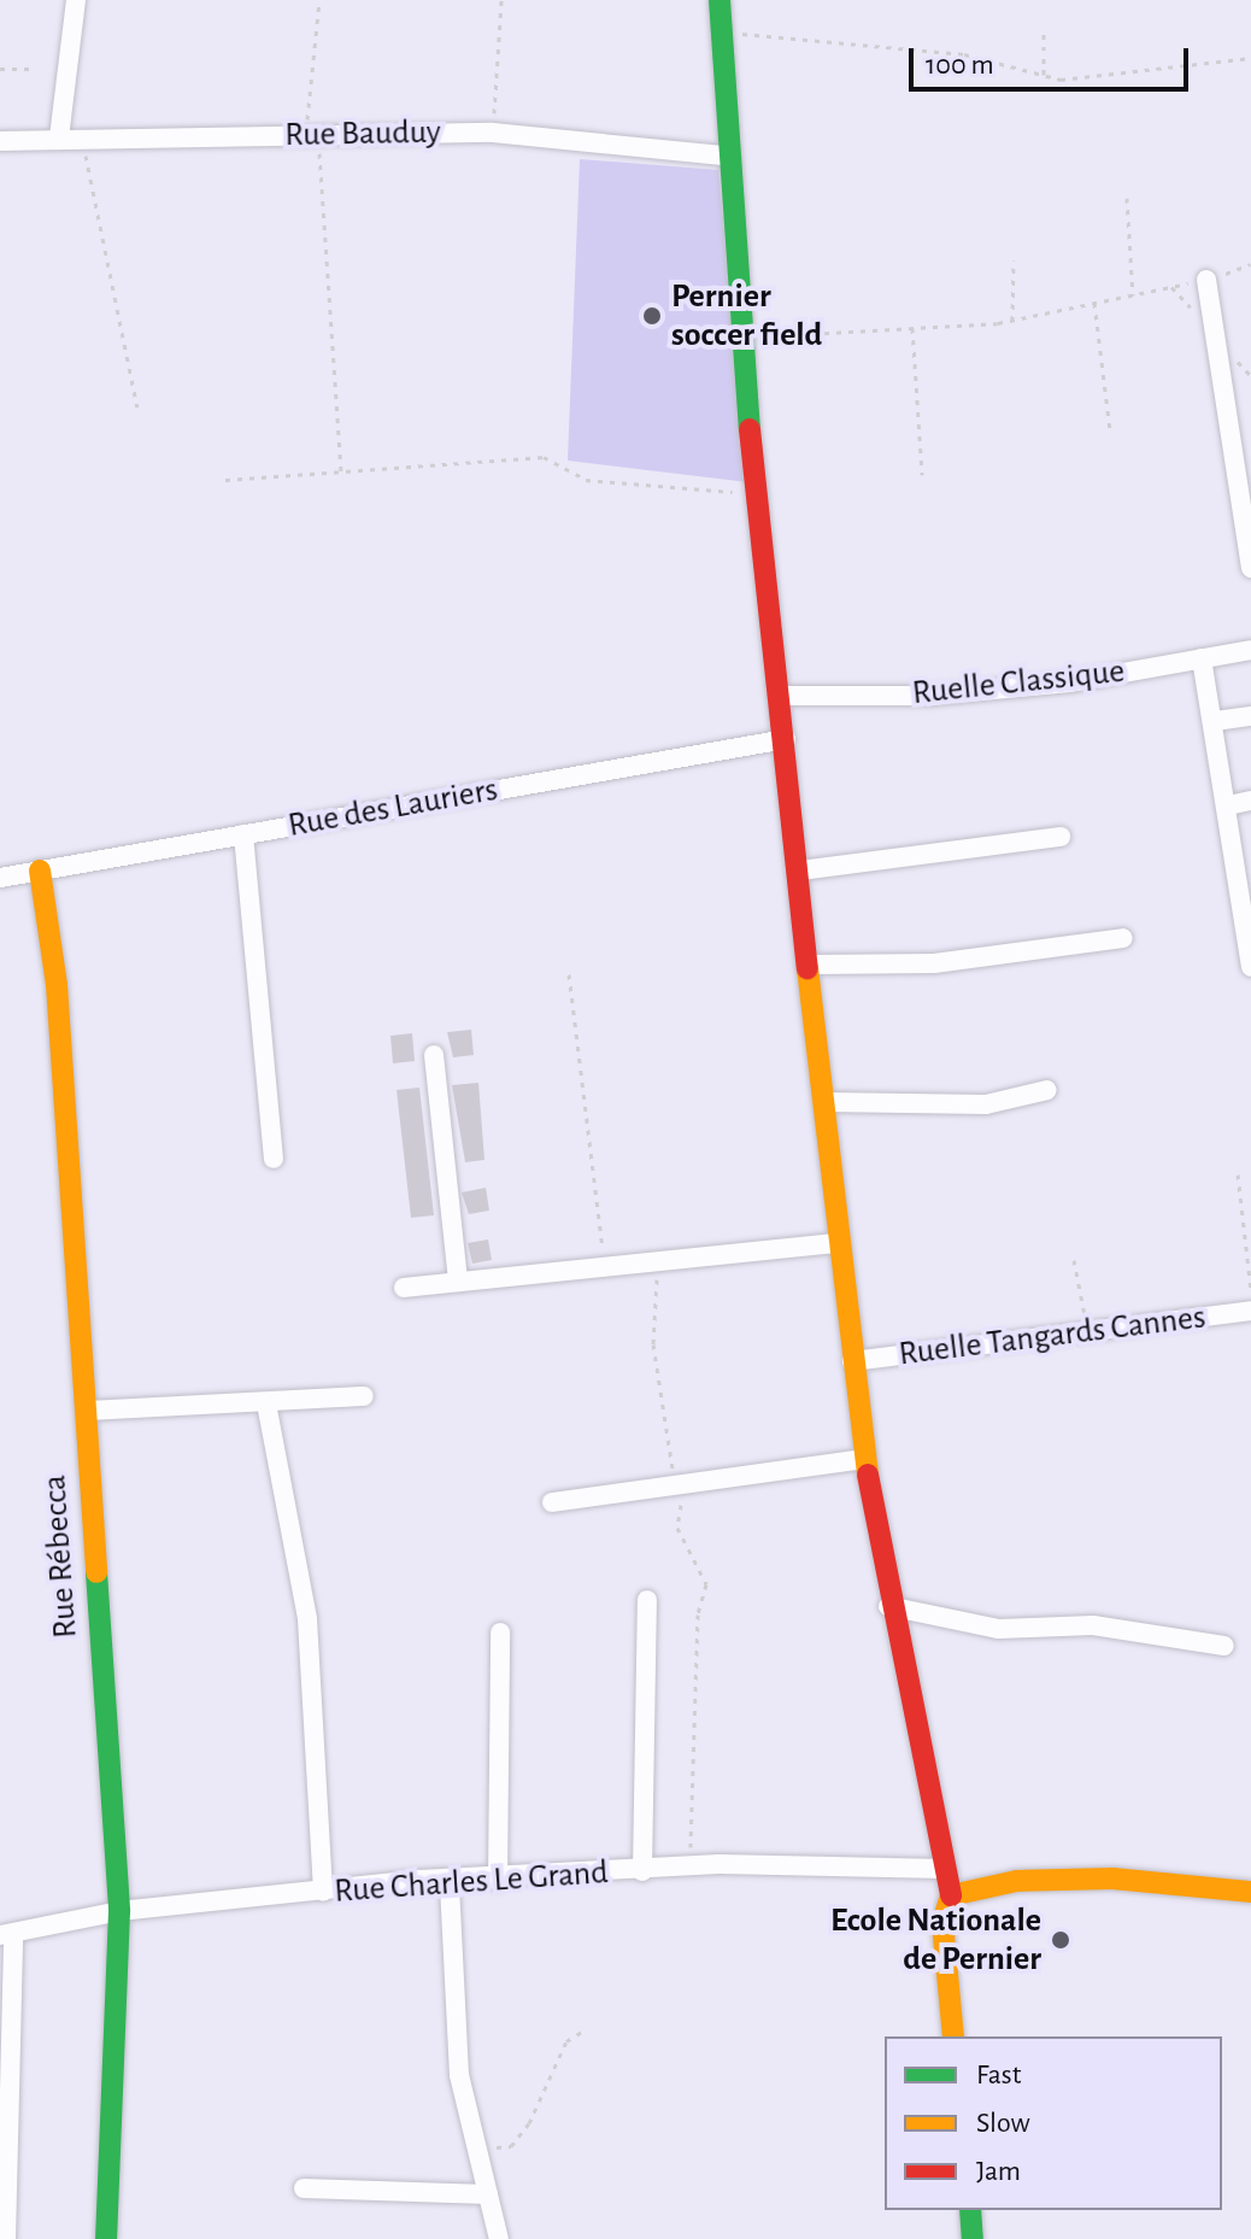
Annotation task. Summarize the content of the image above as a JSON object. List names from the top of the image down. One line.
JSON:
{"streets":{"street":["Rue Bauduy","Ruelle Classique","Rue des Lauriers","Ruelle Tangards Cannes","Rue Rébecca","Rue Charles Le Grand"]},"crossings":[["Rue des Lauriers","Rue Rébecca"],["Rue Rébecca","Rue Charles Le Grand"]],"places":["Pernier soccer field","Ecole Nationale de Pernier"],"legend":["Fast","Slow","Jam"],"scale_bar":"100 m"}
